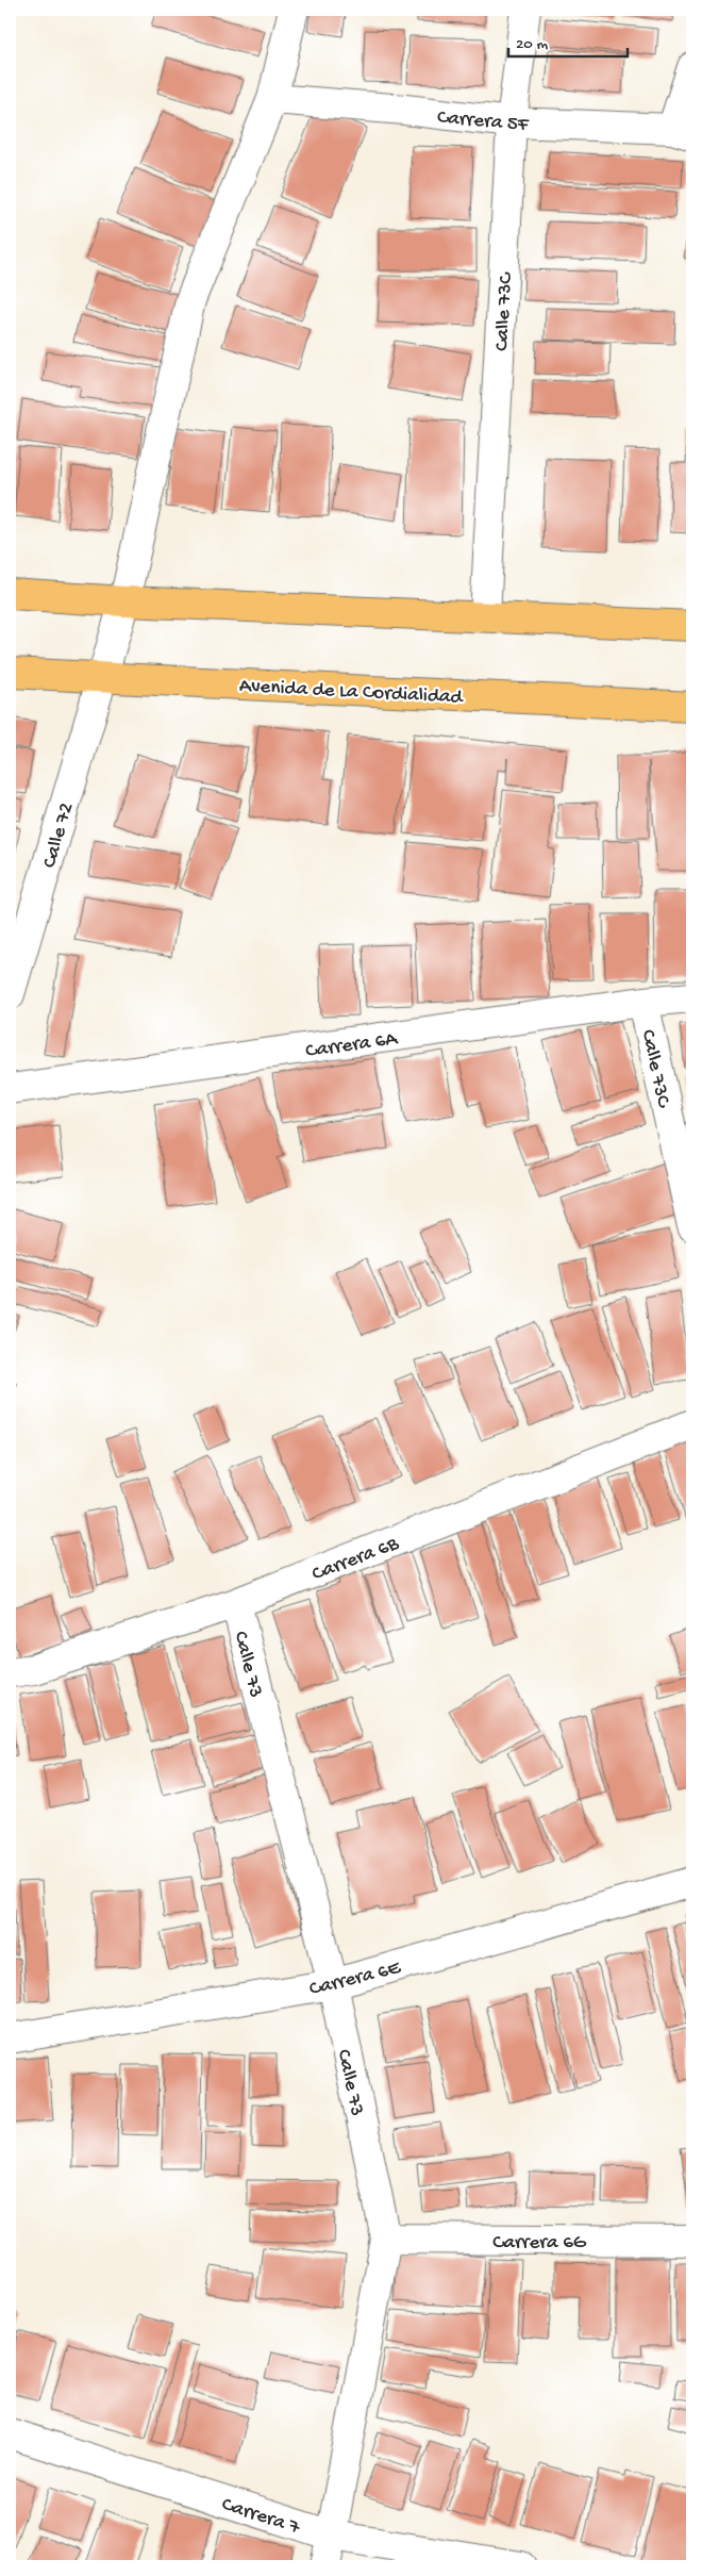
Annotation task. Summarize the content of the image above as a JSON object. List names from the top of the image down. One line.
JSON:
{"streets":{"main road":["Avenida de La Cordialidad"],"street":["Carrera 5F","Calle 73C","Calle 72","Carrera 6A","Carrera 6B","Calle 73","Carrera 6E","Carrera 6G","Carrera 7"]},"crossings":[["Carrera 5F","Calle 73C"],["Carrera 5F","Calle 72"],["Calle 73C","Carrera 6A"],["Avenida de La Cordialidad","Calle 72"],["Carrera 6B","Calle 73"],["Calle 73","Carrera 6E"],["Calle 73","Carrera 6G"],["Calle 73","Carrera 7"]],"scale_bar":"20 m"}
